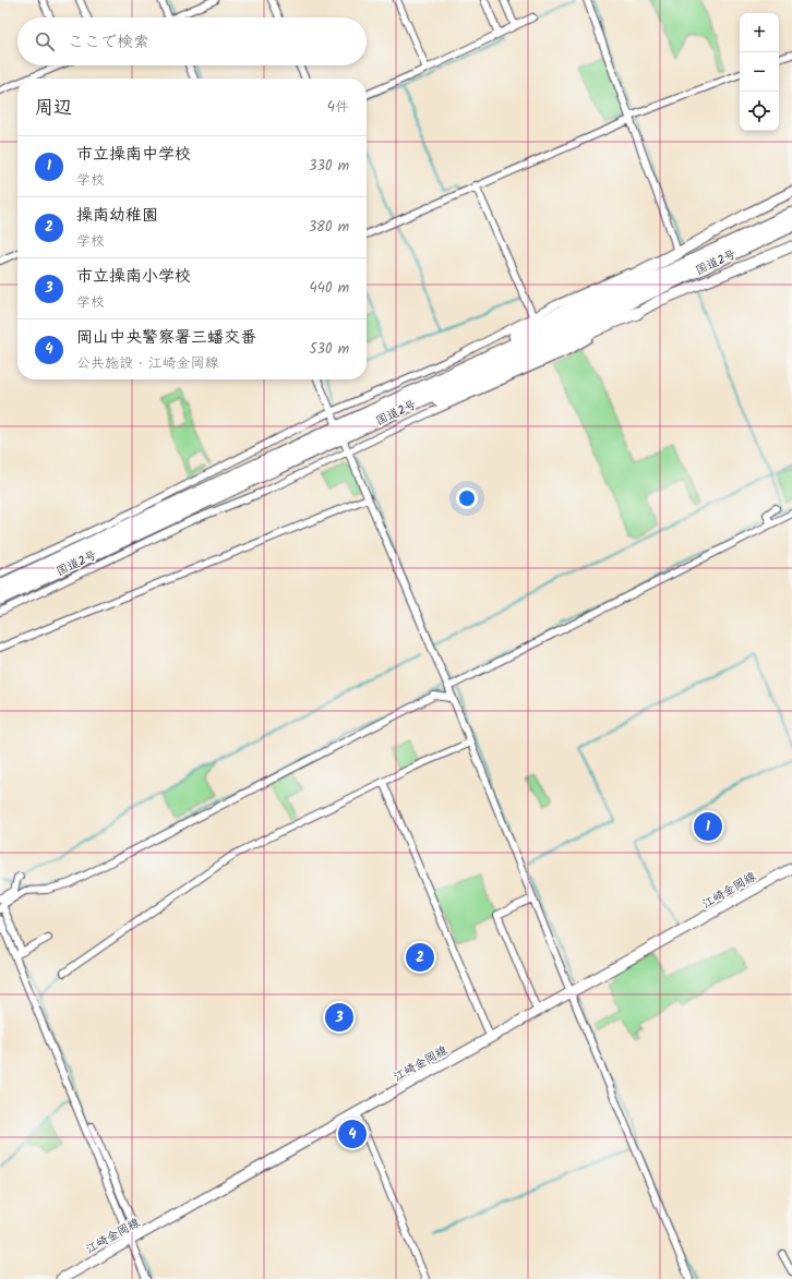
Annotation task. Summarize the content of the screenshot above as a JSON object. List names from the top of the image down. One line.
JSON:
{"streets":{"highway":["国道2号"],"main road":["江崎金岡線"]},"page":{"map_buttons":["+","−"],"search":"ここで検索","heading":["周辺","4件"],"list":[{"mark":"1","name":"市立操南中学校","note":"学校","value":"330 m"},{"mark":"2","name":"操南幼稚園","note":"学校","value":"380 m"},{"mark":"3","name":"市立操南小学校","note":"学校","value":"440 m"},{"mark":"4","name":"岡山中央警察署三蟠交番","note":"公共施設 · 江崎金岡線","value":"530 m"}],"pins":["1","2","3","4"]}}
